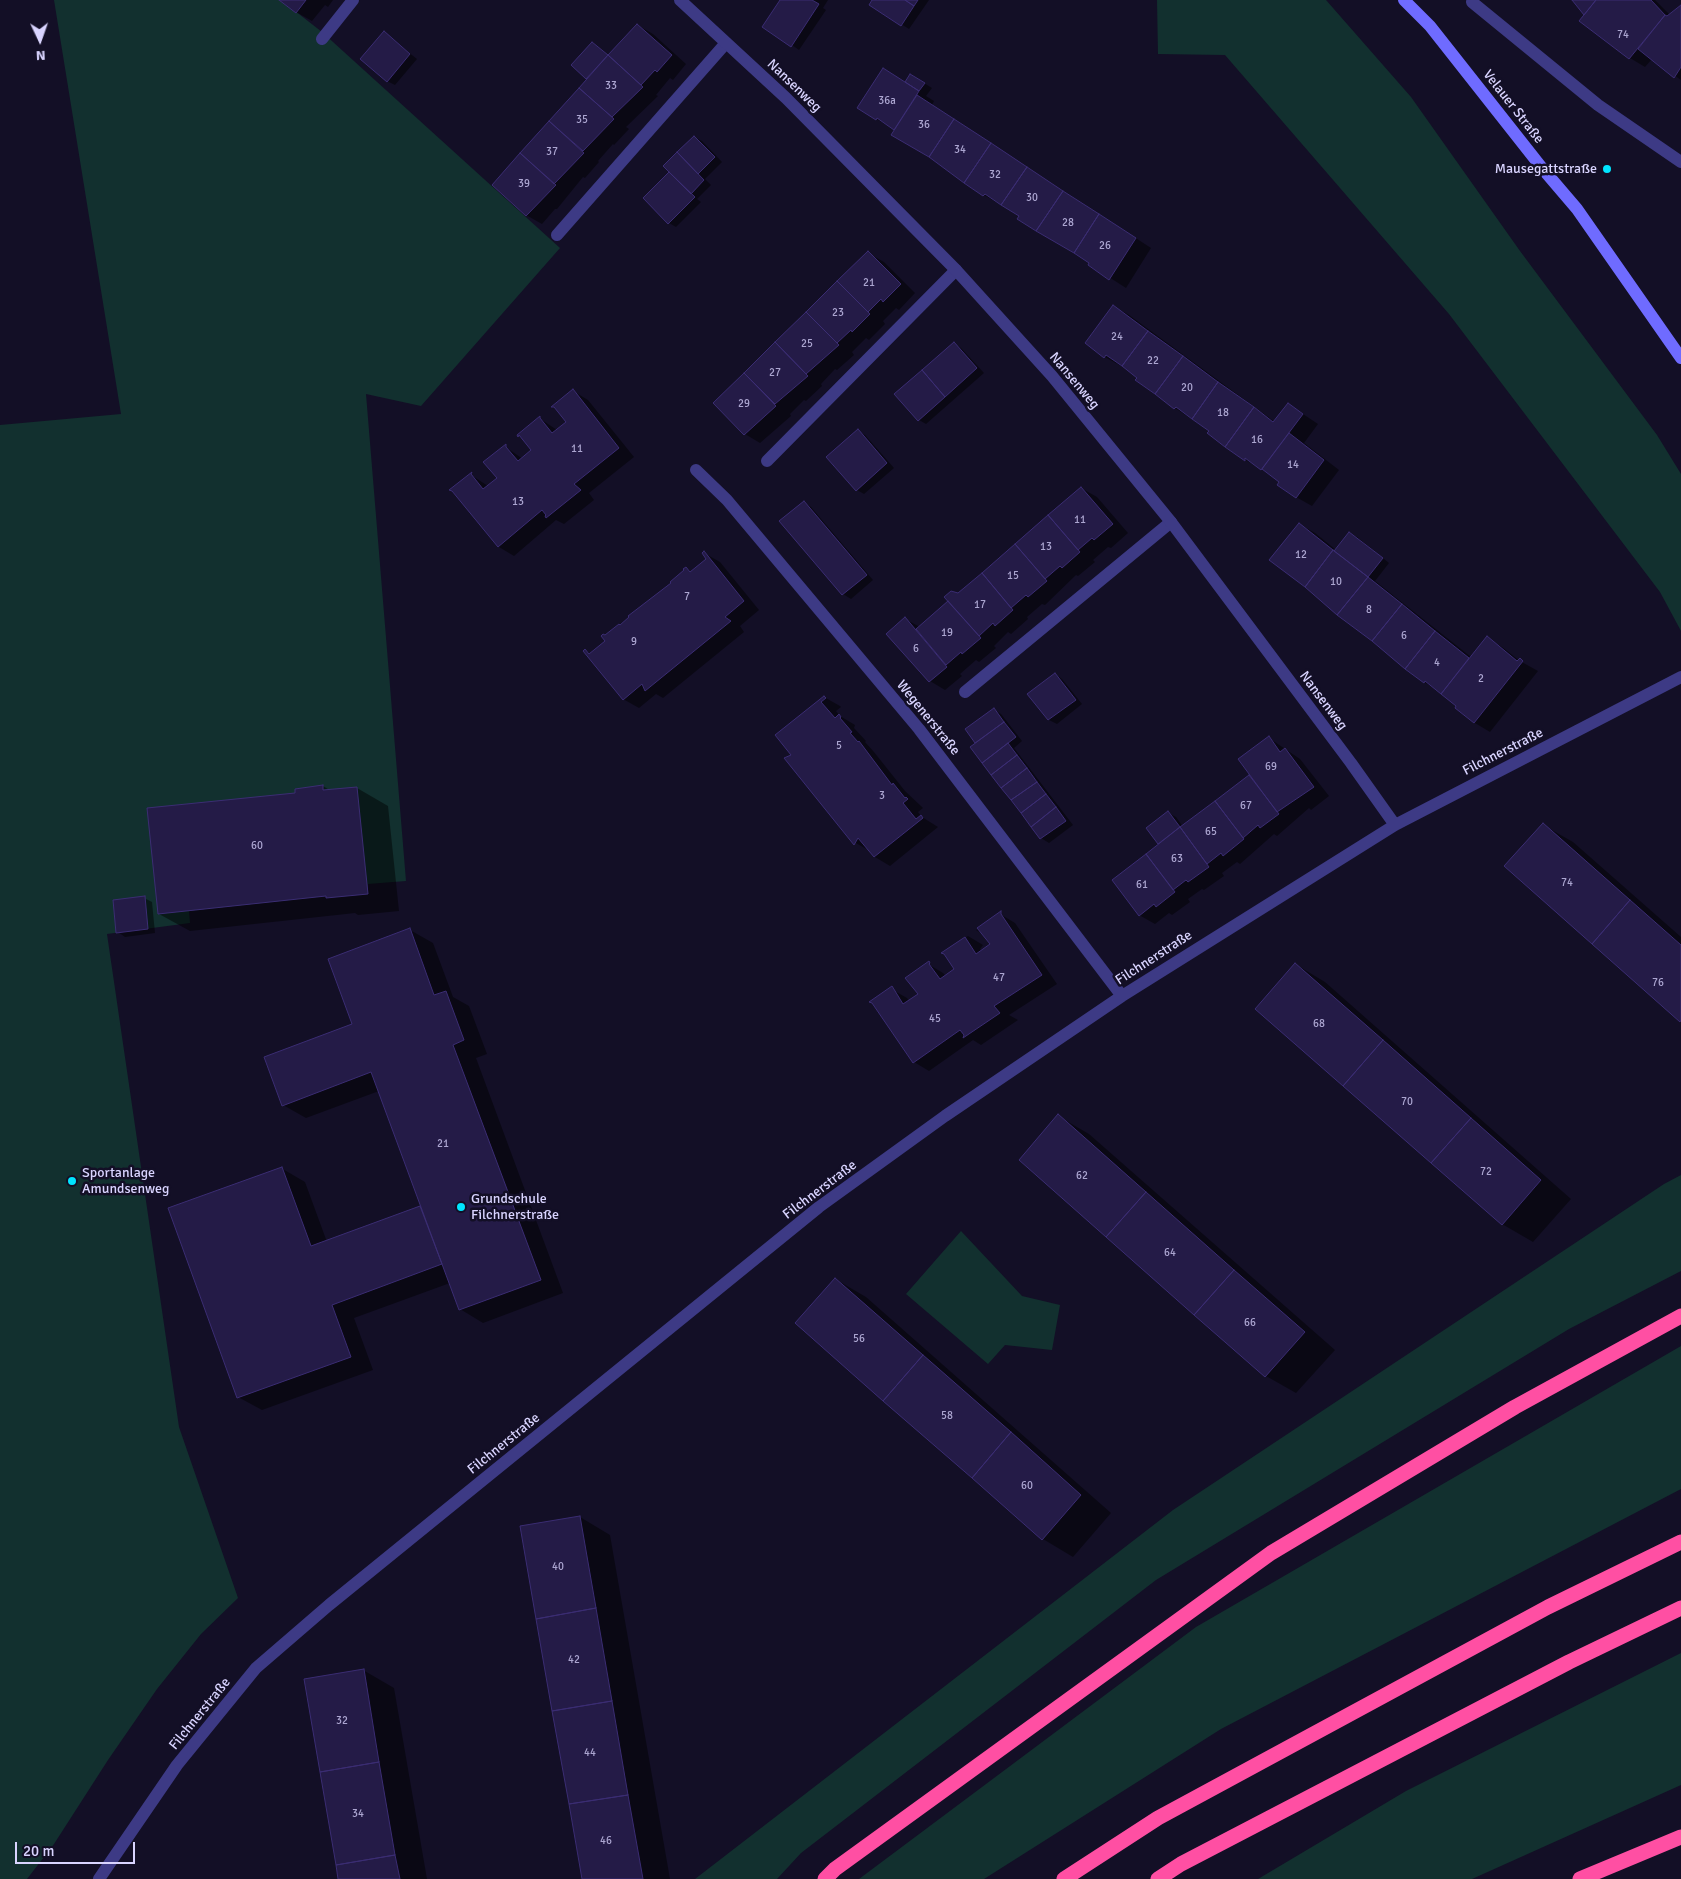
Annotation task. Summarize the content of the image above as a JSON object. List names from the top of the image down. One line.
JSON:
{"streets":{"main road":["Velauer Straße"],"street":["Nansenweg","Wegenerstraße","Filchnerstraße"]},"crossings":[["Nansenweg","Filchnerstraße"],["Wegenerstraße","Filchnerstraße"]],"places":["Mausegattstraße","Sportanlage Amundsenweg","Grundschule Filchnerstraße"],"house_numbers":["74","33","36a","35","36","34","37","32","39","30","28","26","21","23","24","25","22","27","20","29","18","16","11","14","13","11","13","12","15","10","7","17","8","19","6","9","6","4","2","5","69","3","67","65","60","63","74","61","47","76","45","68","70","21","72","62","64","66","56","58","60","40","42","32","44","34","46"],"scale_bar":"20 m","north":"bottom"}
